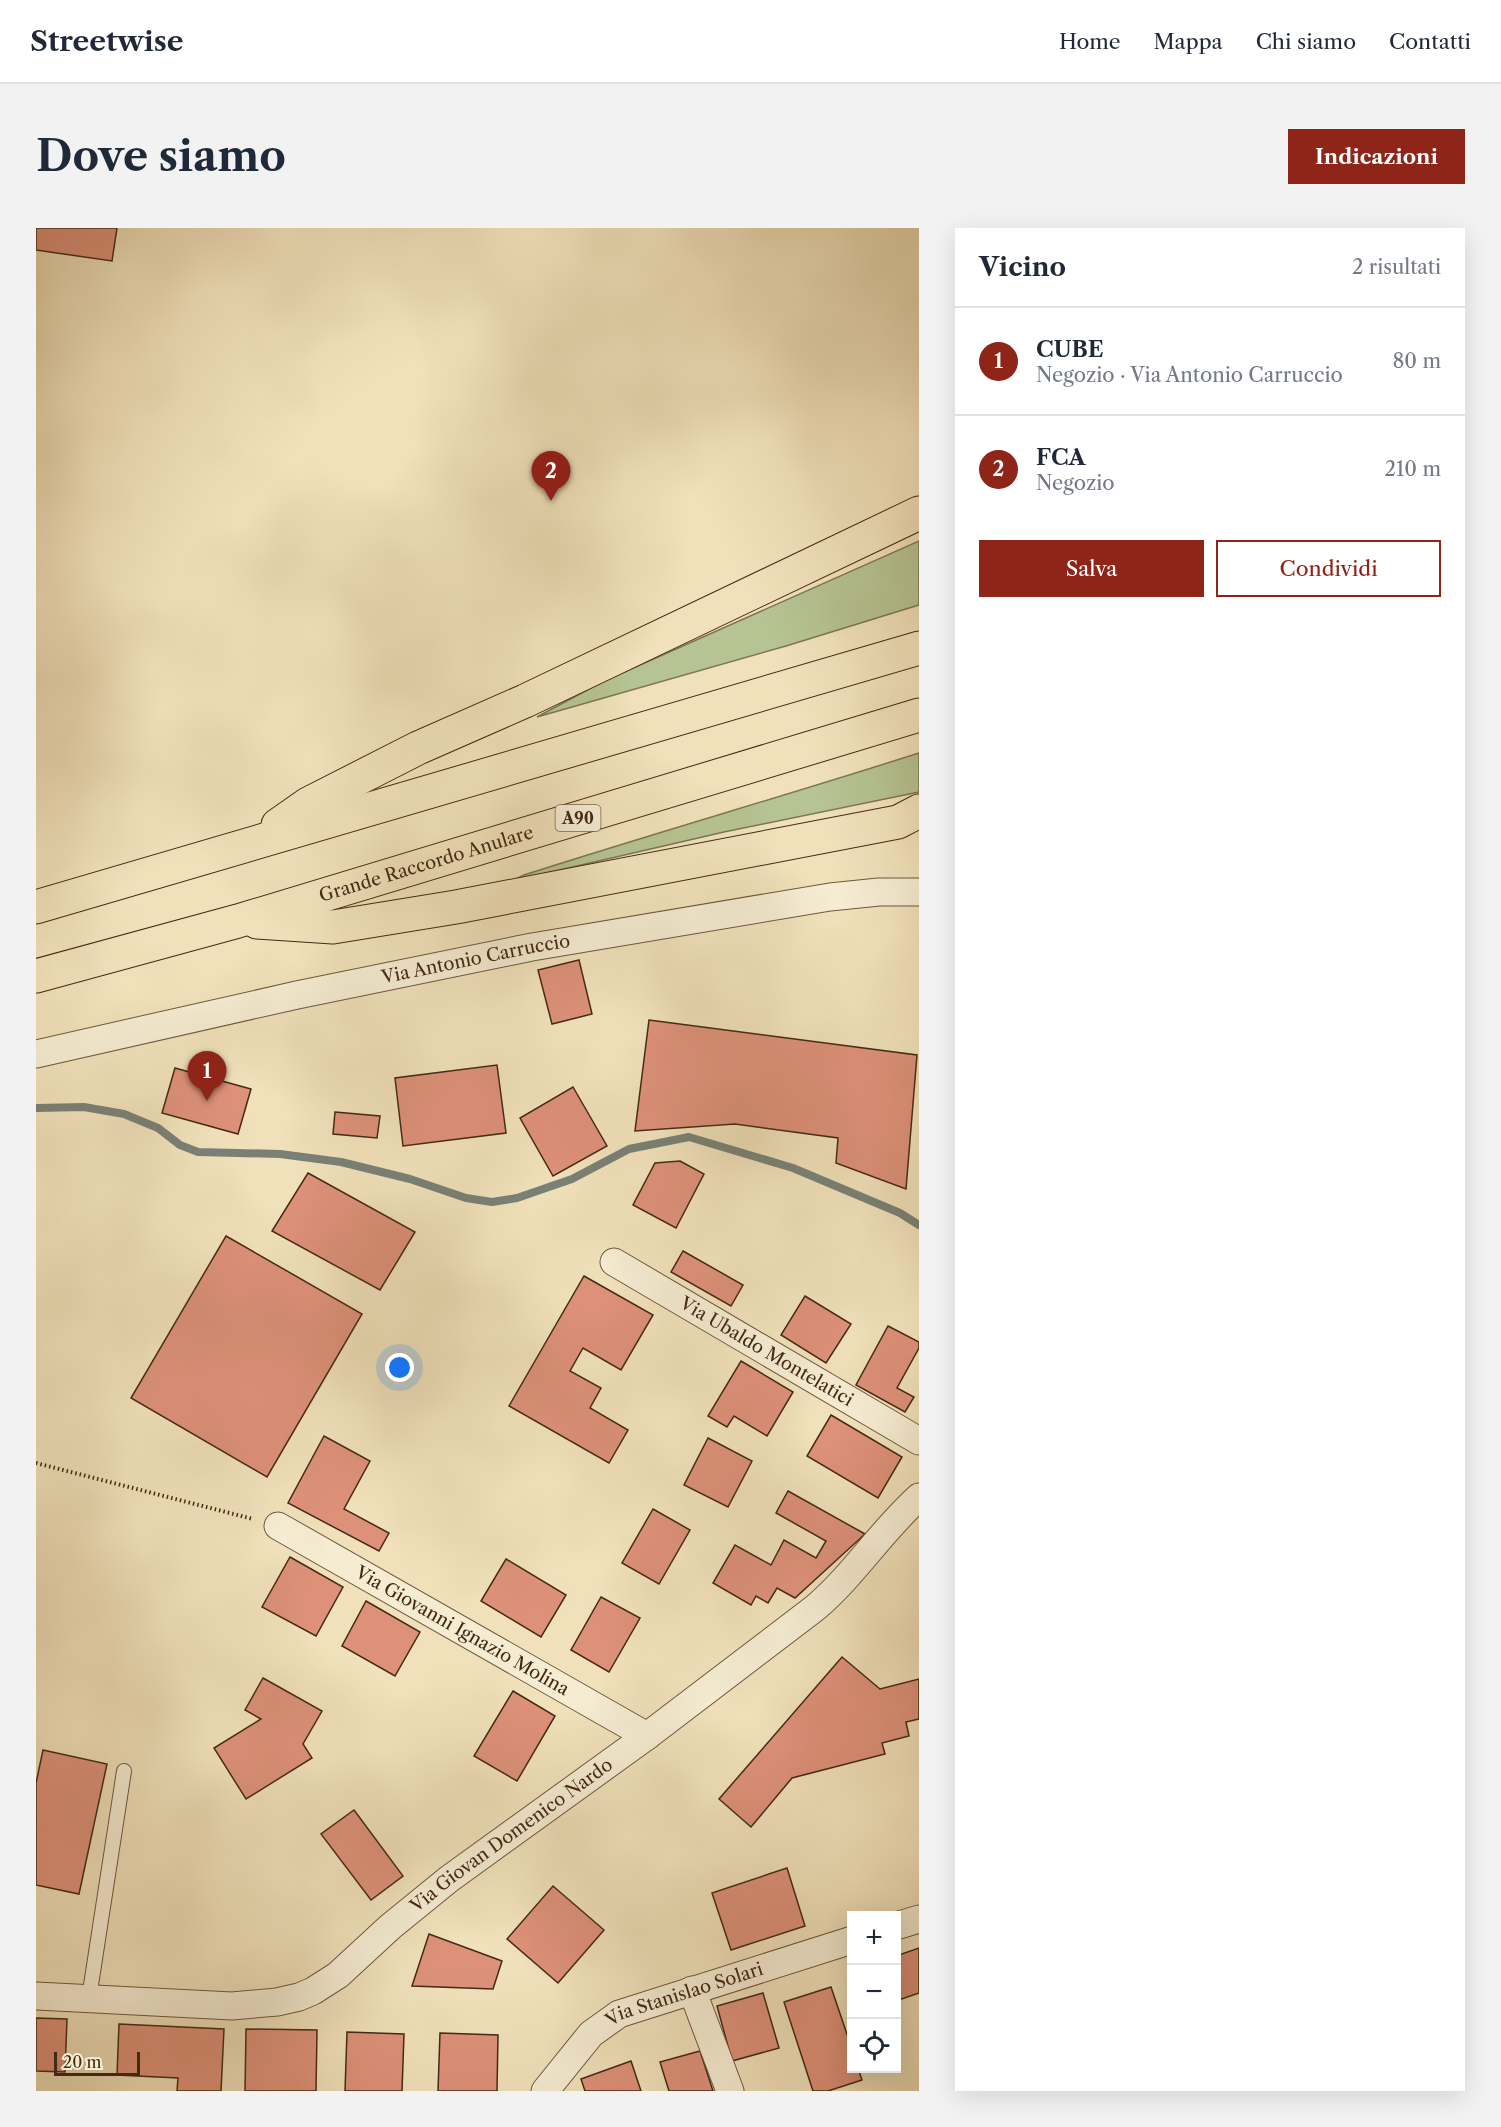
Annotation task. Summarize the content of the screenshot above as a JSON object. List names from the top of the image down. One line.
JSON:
{"streets":{"highway":["A90","Grande Raccordo Anulare"],"street":["Via Antonio Carruccio","Via Ubaldo Montelatici","Via Giovanni Ignazio Molina","Via Giovan Domenico Nardo","Via Stanislao Solari"]},"crossings":[["Via Giovanni Ignazio Molina","Via Giovan Domenico Nardo"]],"scale_bar":"20 m","page":{"header":"Streetwise","nav":["Home","Mappa","Chi siamo","Contatti"],"buttons":["Indicazioni",["Salva","Condividi"]],"title":"Dove siamo","heading":["Vicino","2 risultati"],"list":[{"mark":"1","name":"CUBE","note":"Negozio · Via Antonio Carruccio","value":"80 m"},{"mark":"2","name":"FCA","note":"Negozio","value":"210 m"}],"pins":["2","1"],"map_buttons":["+","−"],"scale":"20 m"}}
